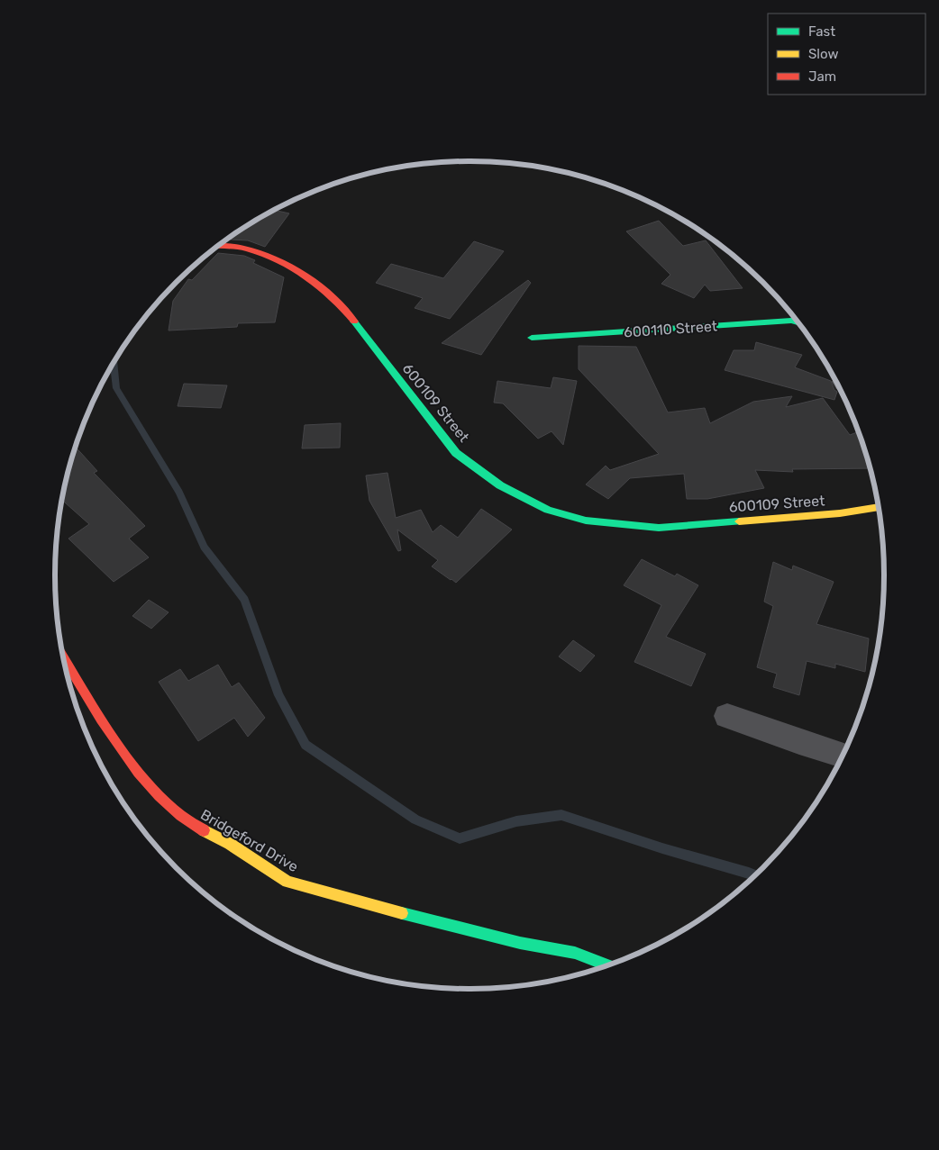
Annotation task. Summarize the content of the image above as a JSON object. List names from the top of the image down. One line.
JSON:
{"streets":{"street":["600110 Street","600109 Street","Bridgeford Drive"]},"legend":["Fast","Slow","Jam"]}
